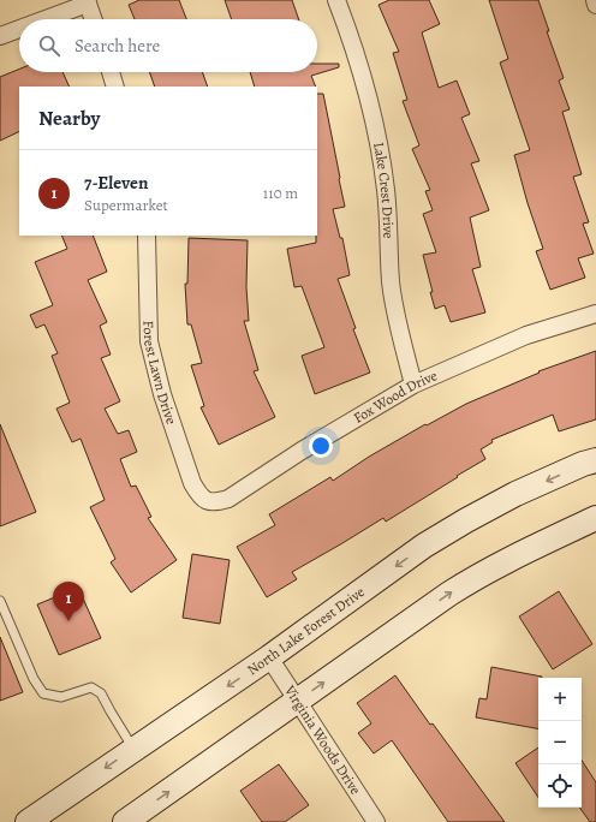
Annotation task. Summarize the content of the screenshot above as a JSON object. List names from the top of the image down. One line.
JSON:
{"streets":{"main road":["North Lake Forest Drive"],"street":["Lake Crest Drive","Forest Lawn Drive","Fox Wood Drive","Virginia Woods Drive"]},"crossings":[["Lake Crest Drive","Fox Wood Drive"],["Forest Lawn Drive","Fox Wood Drive"],["North Lake Forest Drive","Virginia Woods Drive"]],"page":{"search":"Search here","heading":"Nearby","list":[{"mark":"1","name":"7-Eleven","note":"Supermarket","value":"110 m"}],"pins":"1","map_buttons":["+","−"]}}
